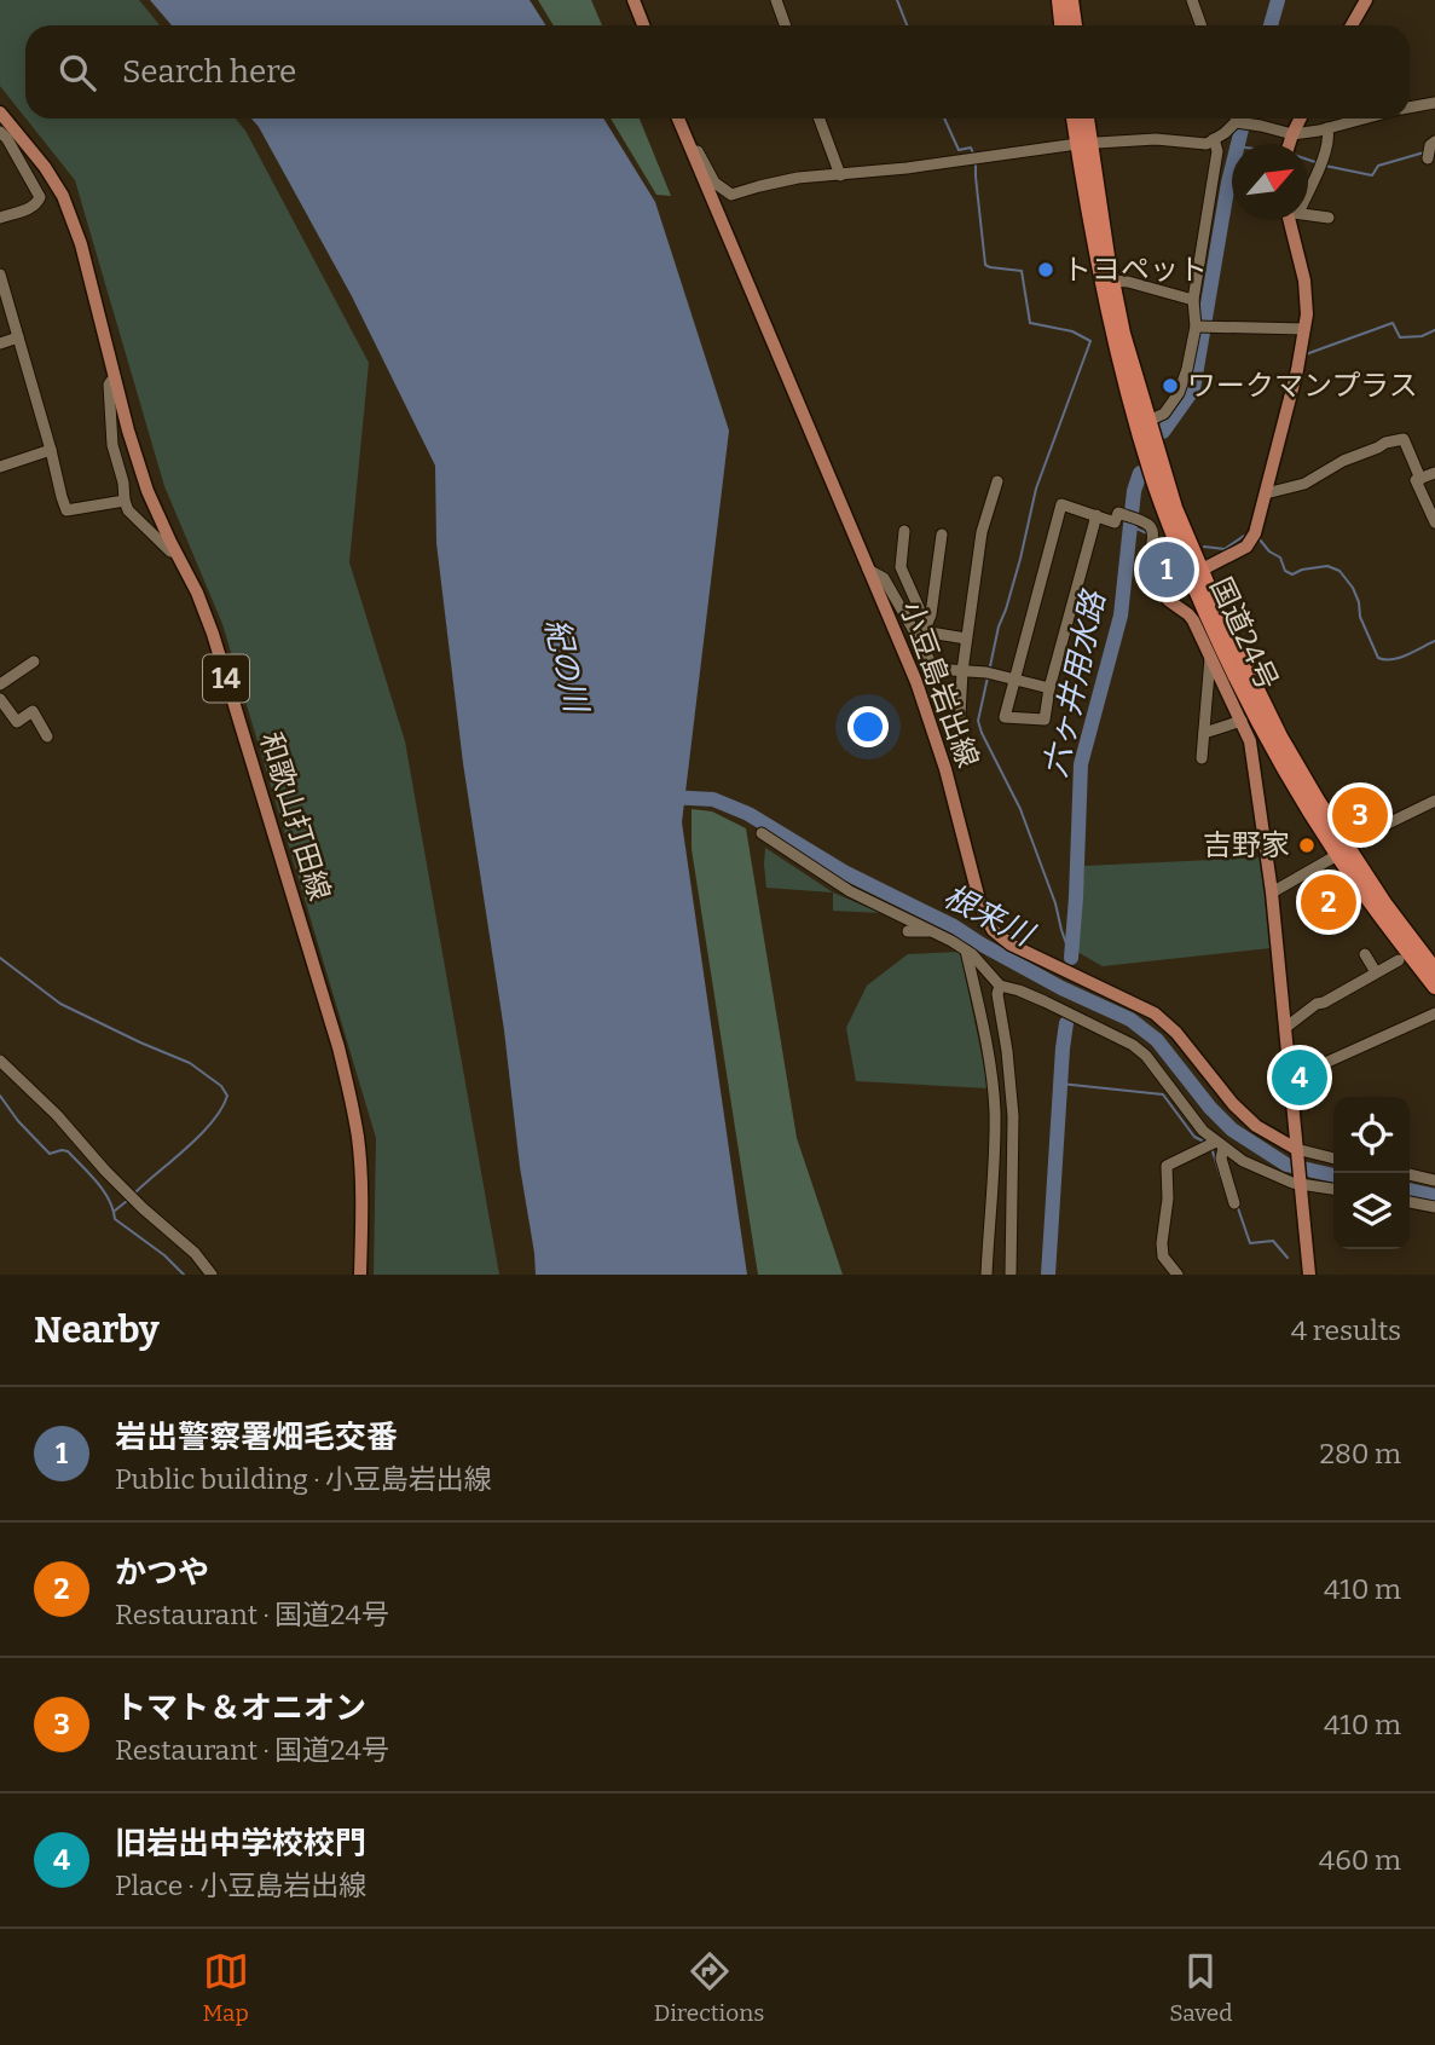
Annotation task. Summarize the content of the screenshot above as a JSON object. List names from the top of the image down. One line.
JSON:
{"streets":{"highway":["国道24号"],"main road":["14","小豆島岩出線","和歌山打田線"]},"water":["紀の川","六ヶ井用水路","根来川"],"places":["トヨペット","ワークマンプラス","吉野家"],"north":"top right","page":{"search":"Search here","pins":["1","3","2","4"],"heading":["Nearby","4 results"],"list":[{"mark":"1","name":"岩出警察署畑毛交番","note":"Public building · 小豆島岩出線","value":"280 m"},{"mark":"2","name":"かつや","note":"Restaurant · 国道24号","value":"410 m"},{"mark":"3","name":"トマト＆オニオン","note":"Restaurant · 国道24号","value":"410 m"},{"mark":"4","name":"旧岩出中学校校門","note":"Place · 小豆島岩出線","value":"460 m"}],"nav":["Map","Directions","Saved"]}}
